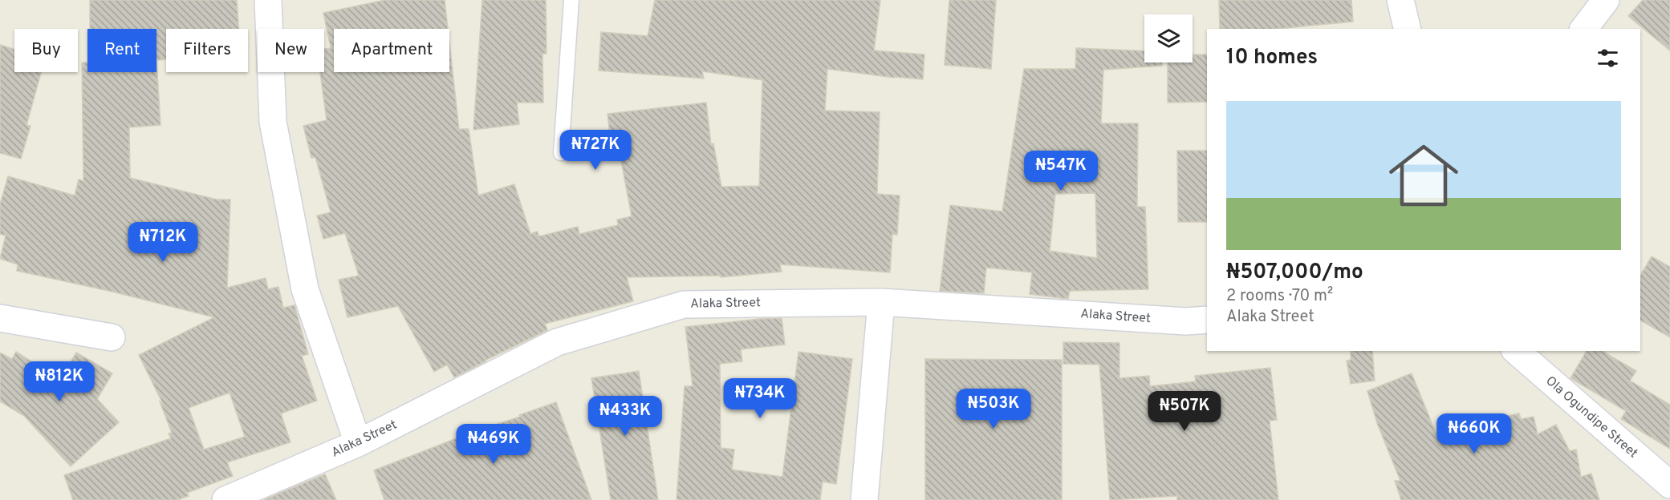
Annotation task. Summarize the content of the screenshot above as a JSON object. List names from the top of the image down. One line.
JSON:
{"streets":{"street":["Alaka Street","Ola Ogundipe Street"]},"page":{"chip":["Buy","Rent","Filters","New","Apartment"],"heading":"10 homes","list":[{"name":"₦507,000/mo","note":"2 rooms · 70 m² · Alaka Street"}],"price":["₦727K","₦547K","₦712K","₦812K","₦734K","₦503K","₦507K","₦433K","₦660K","₦469K"]}}
